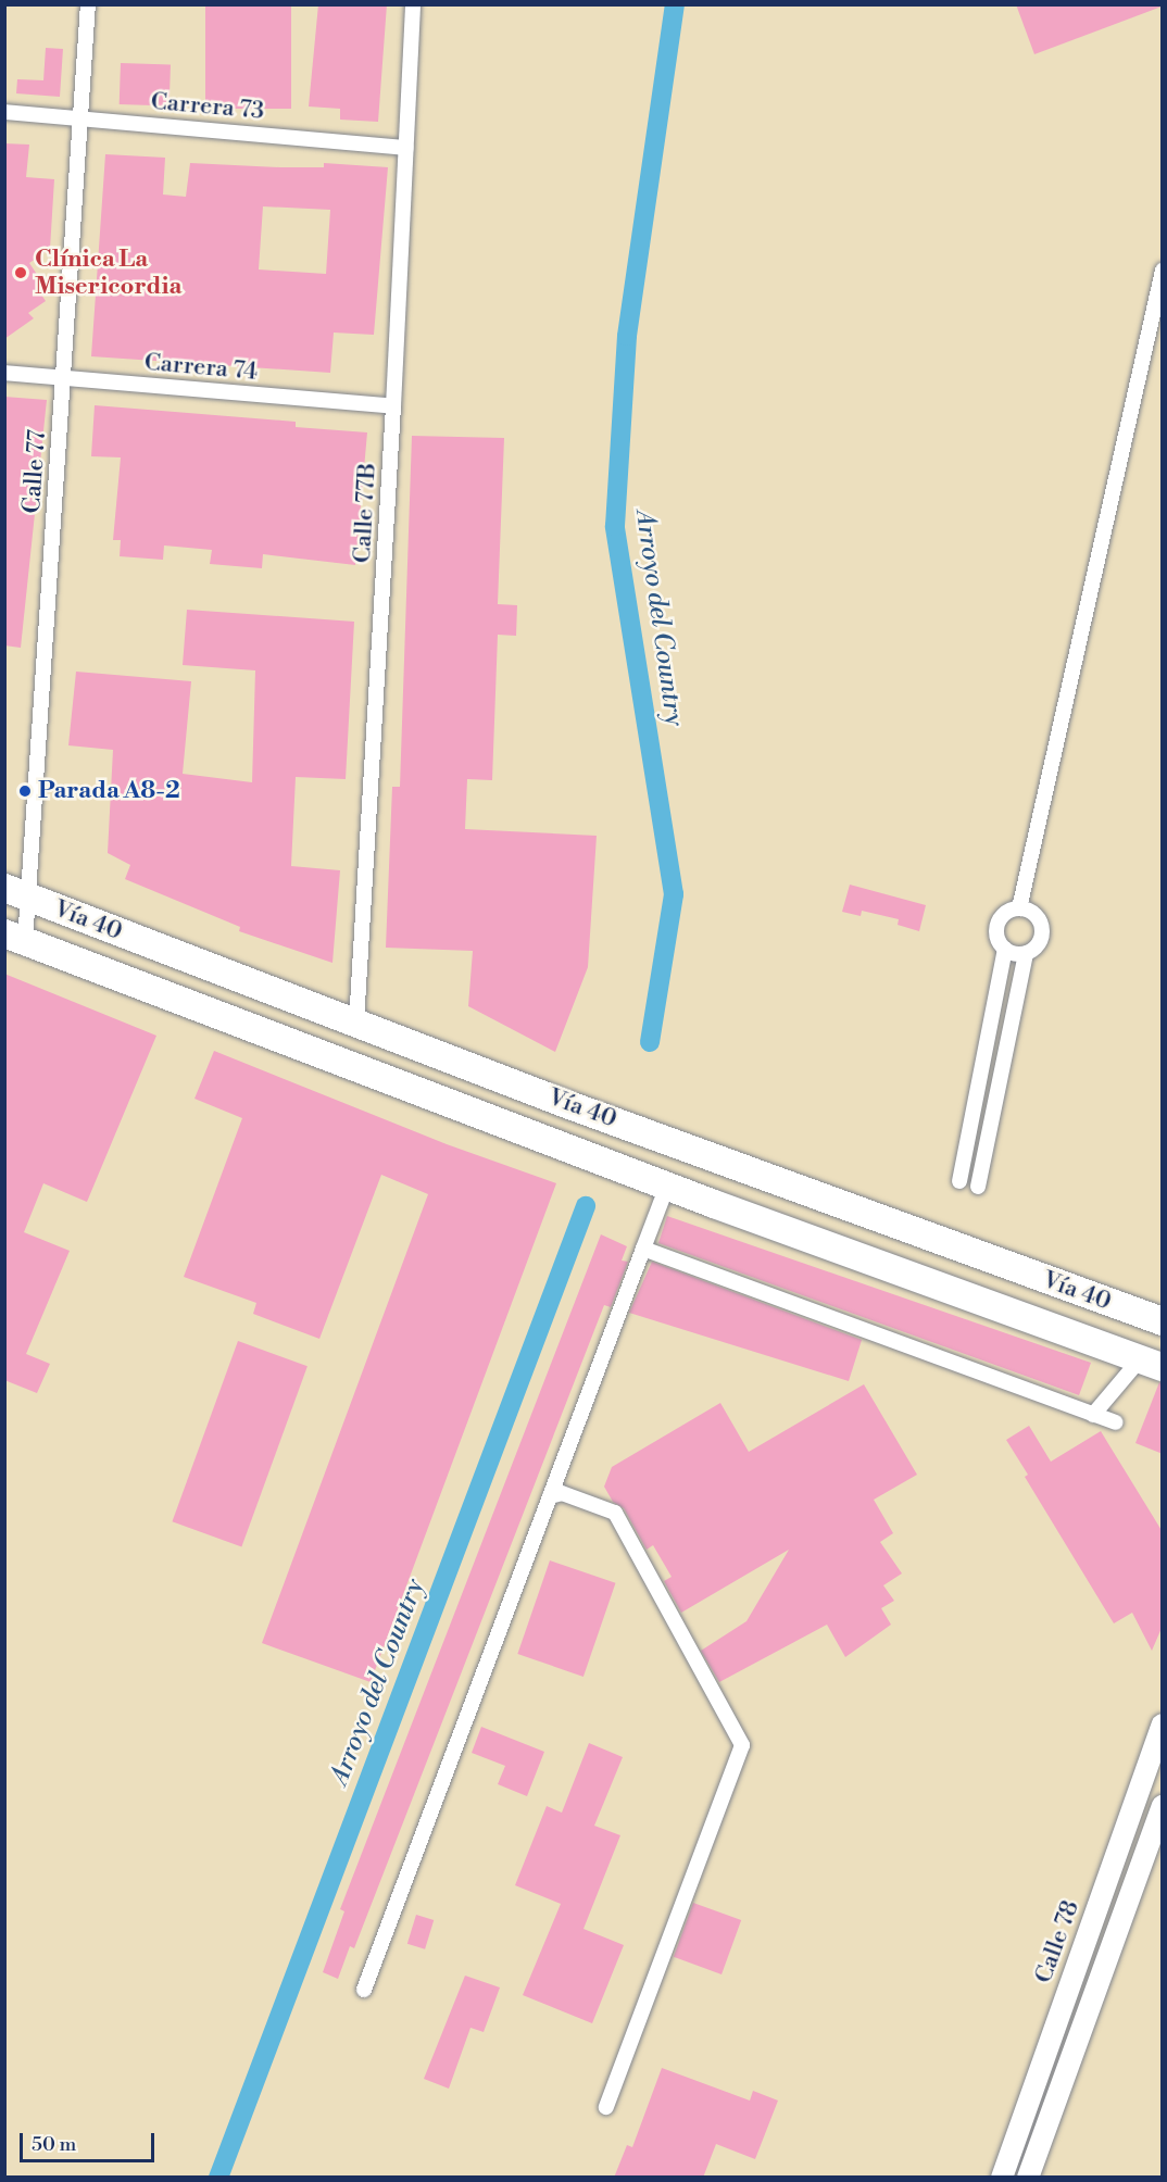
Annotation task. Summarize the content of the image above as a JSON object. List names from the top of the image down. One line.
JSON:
{"streets":{"highway":["Vía 40"],"main road":["Calle 78"],"street":["Carrera 73","Carrera 74","Calle 77","Calle 77B"]},"crossings":[["Carrera 73","Calle 77"],["Carrera 73","Calle 77B"],["Carrera 74","Calle 77"],["Carrera 74","Calle 77B"],["Calle 77","Vía 40"],["Calle 77B","Vía 40"]],"water":["Arroyo del Country"],"places":["Clínica La Misericordia","Parada A8-2"],"scale_bar":"50 m"}
